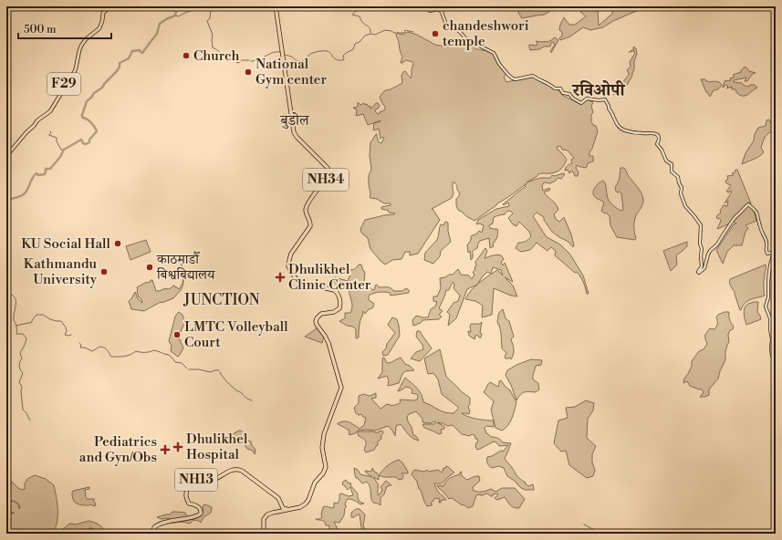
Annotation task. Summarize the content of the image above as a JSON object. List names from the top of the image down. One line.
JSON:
{"streets":{"highway":["NH34","NH13"],"main road":["F29"]},"crossings":[["NH34","NH13"]],"districts":["रविओपी","बुडोल","JUNCTION"],"places":{"other":["chandeshwori temple","Church","National Gym center","KU Social Hall","काठमाडौँ बिश्वबिद्यालय","Kathmandu University","LMTC Volleyball Court"],"health":["Dhulikhel Clinic Center","Dhulikhel Hospital","Pediatrics and Gyn/Obs"]},"scale_bar":"500 m"}
